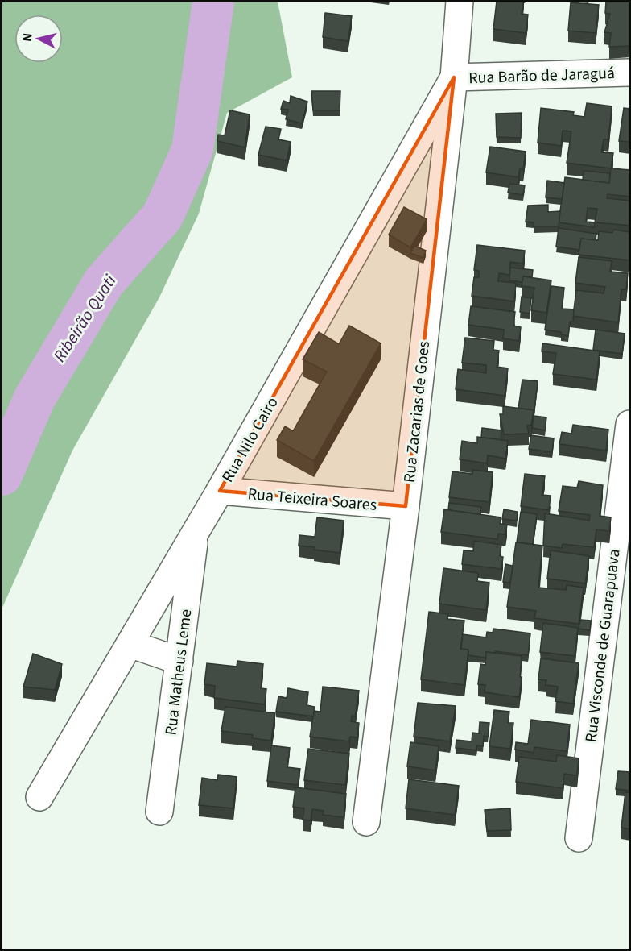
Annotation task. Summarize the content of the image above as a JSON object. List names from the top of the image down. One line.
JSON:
{"streets":{"street":["Rua Barão de Jaraguá","Rua Zacarias de Goes","Rua Nilo Cairo","Rua Teixeira Soares","Rua Visconde de Guarapuava","Rua Matheus Leme"]},"crossings":[["Rua Barão de Jaraguá","Rua Zacarias de Goes"],["Rua Barão de Jaraguá","Rua Nilo Cairo"],["Rua Zacarias de Goes","Rua Nilo Cairo"],["Rua Zacarias de Goes","Rua Teixeira Soares"],["Rua Nilo Cairo","Rua Teixeira Soares"],["Rua Nilo Cairo","Rua Matheus Leme"]],"water":["Ribeirão Quati"],"north":"left"}
